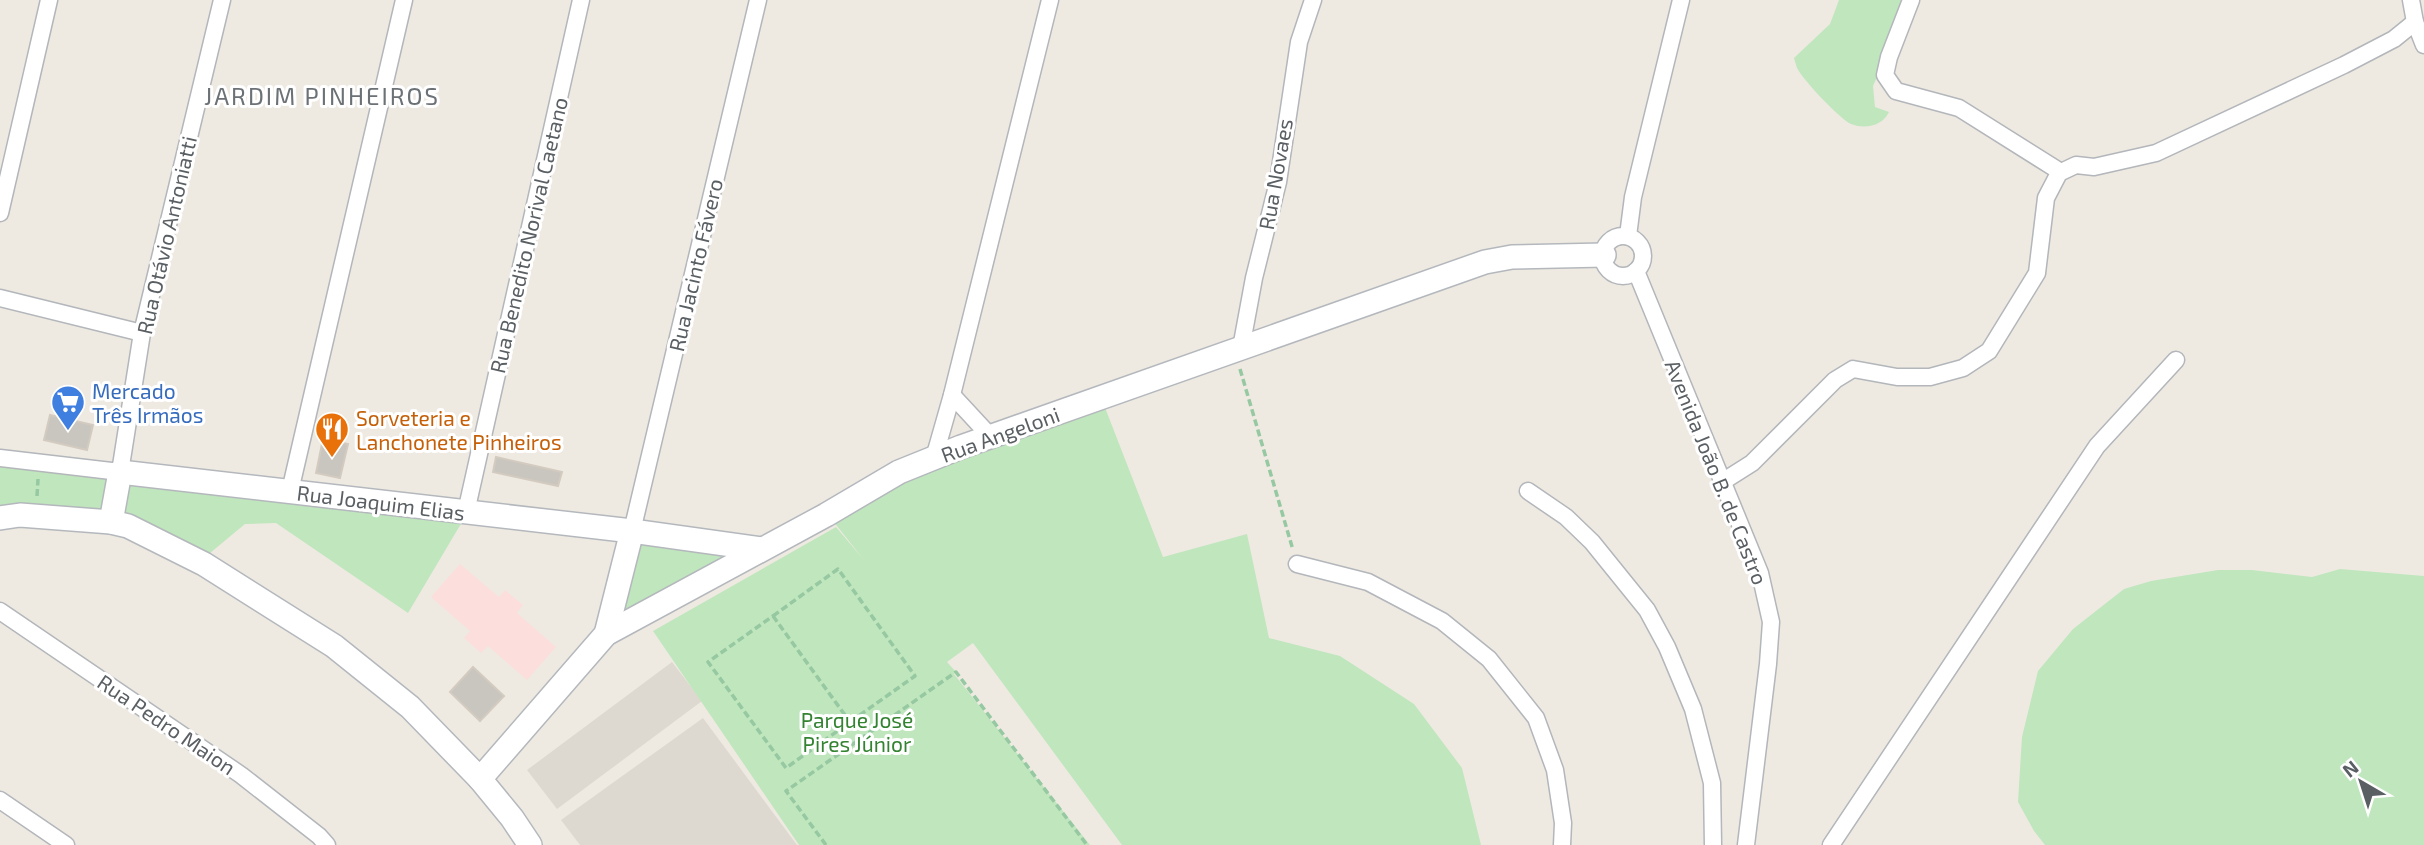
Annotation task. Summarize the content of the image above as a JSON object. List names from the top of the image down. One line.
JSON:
{"streets":{"street":["Rua Novaes","Rua Otávio Antoniatti","Rua Benedito Norival Caetano","Rua Jacinto Fávero","Rua Angeloni","Avenida João B. de Castro","Rua Joaquim Elias","Rua Pedro Maion"]},"crossings":[["Rua Novaes","Rua Angeloni"],["Rua Otávio Antoniatti","Rua Joaquim Elias"],["Rua Benedito Norival Caetano","Rua Joaquim Elias"],["Rua Jacinto Fávero","Rua Joaquim Elias"],["Rua Angeloni","Avenida João B. de Castro"],["Rua Angeloni","Rua Joaquim Elias"]],"districts":["JARDIM PINHEIROS"],"parks":["Parque José Pires Júnior"],"places":{"supermarket":["Mercado Três Irmãos"],"restaurant":["Sorveteria e Lanchonete Pinheiros"]},"north":"top left"}
